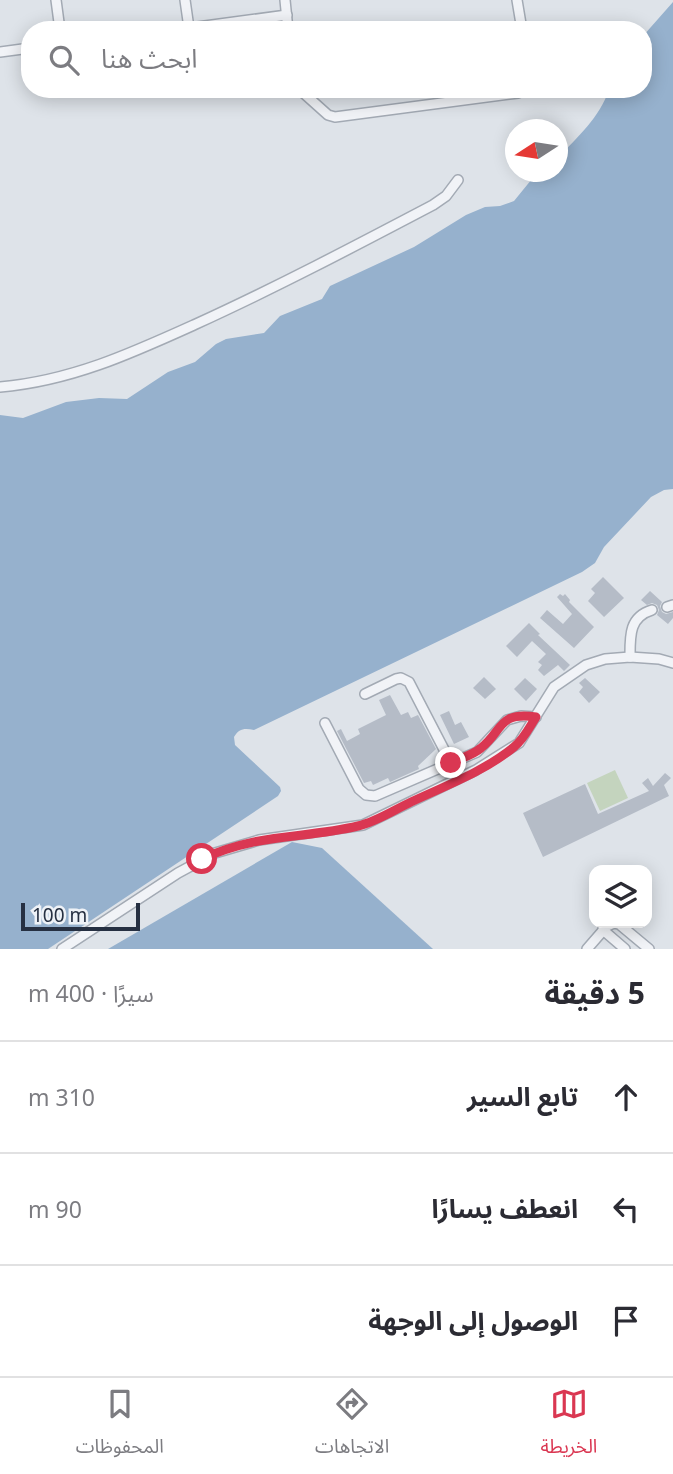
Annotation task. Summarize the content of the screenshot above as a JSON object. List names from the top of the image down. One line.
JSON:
{"scale_bar":"100 m","north":"left","page":{"search":"ابحث هنا","scale":"100 m","heading":["5 دقيقة","سيرًا · 400 m"],"list":[["تابع السير","310 m"],["انعطف يسارًا","90 m"],"الوصول إلى الوجهة"],"nav":["الخريطة","الاتجاهات","المحفوظات"]}}
